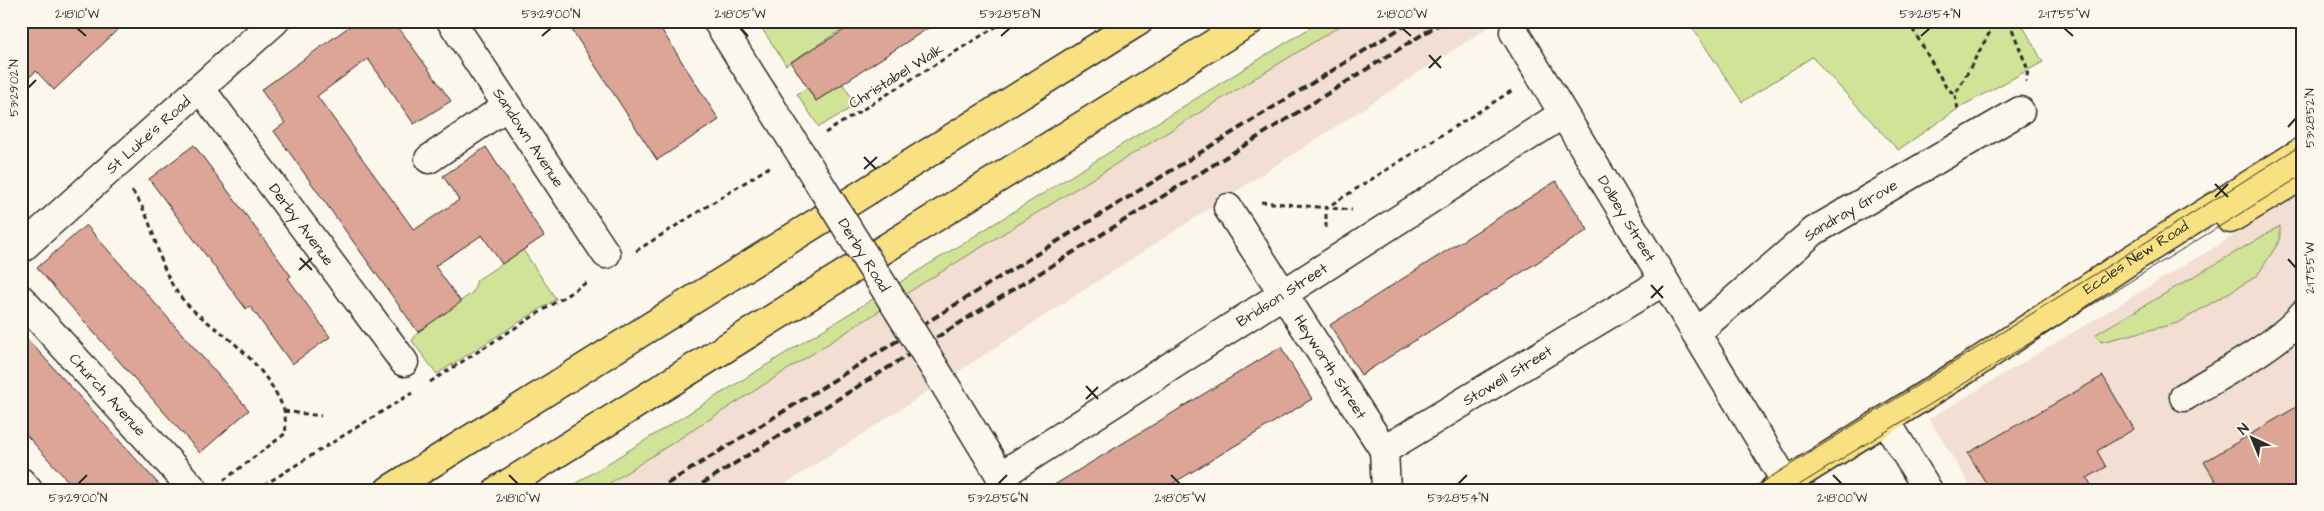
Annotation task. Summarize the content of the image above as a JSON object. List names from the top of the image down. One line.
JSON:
{"streets":{"main road":["Eccles New Road"],"street":["St Luke's Road","Sandown Avenue","Sandray Grove","Dolbey Street","Derby Avenue","Derby Road","Bridson Street","Heyworth Street","Stowell Street","Church Avenue"],"path":["Christabel Walk"]},"crossings":[["Christabel Walk","Sandown Avenue"],["Christabel Walk","Derby Road"],["St Luke's Road","Derby Avenue"],["Sandray Grove","Dolbey Street"],["Dolbey Street","Eccles New Road"],["Dolbey Street","Bridson Street"],["Dolbey Street","Stowell Street"],["Derby Road","Bridson Street"],["Bridson Street","Heyworth Street"],["Heyworth Street","Stowell Street"]],"north":"top left","coordinates":["2°18'10\"W","53°29'00\"N","2°18'05\"W","53°28'58\"N","2°18'00\"W","53°28'54\"N","2°17'55\"W","53°29'02\"N","53°28'52\"N","53°28'56\"N"]}
